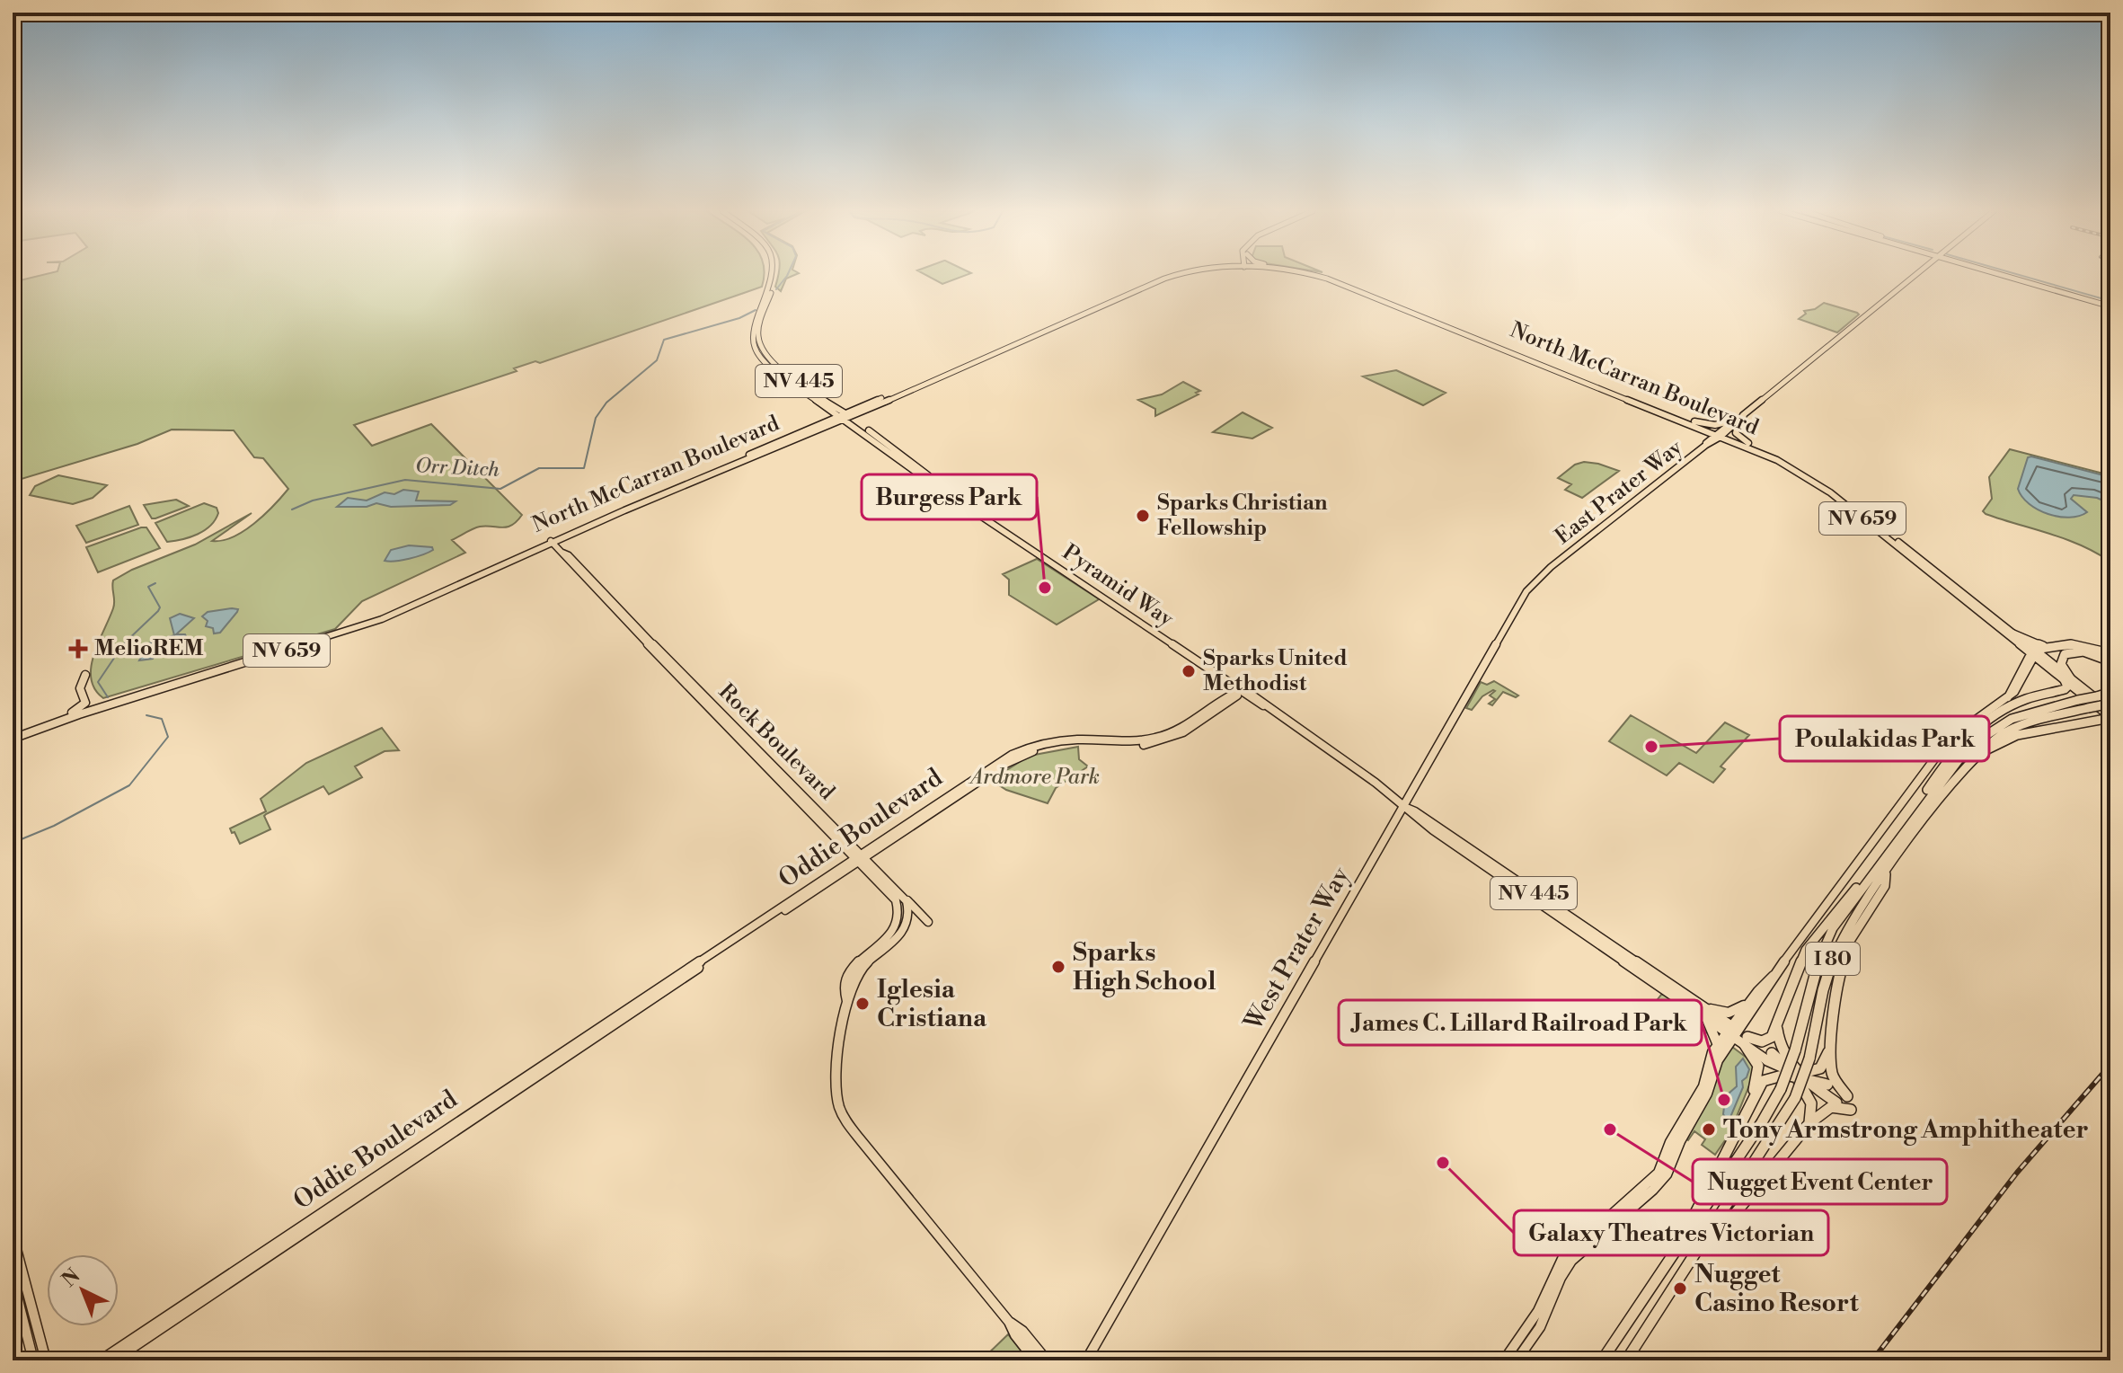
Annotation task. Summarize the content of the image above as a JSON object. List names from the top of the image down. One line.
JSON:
{"streets":{"highway":["I 80"],"main road":["North McCarran Boulevard","NV 445","East Prater Way","NV 659","Pyramid Way","Rock Boulevard","Oddie Boulevard","West Prater Way"]},"crossings":[["North McCarran Boulevard","East Prater Way"],["North McCarran Boulevard","NV 659"],["North McCarran Boulevard","Pyramid Way"],["North McCarran Boulevard","Rock Boulevard"],["North McCarran Boulevard","I 80"],["East Prater Way","West Prater Way"],["NV 659","I 80"],["Pyramid Way","Oddie Boulevard"],["Pyramid Way","West Prater Way"],["Rock Boulevard","Oddie Boulevard"]],"water":["Orr Ditch"],"parks":["Ardmore Park"],"places":{"other":["Sparks Christian Fellowship","Burgess Park","Sparks United Methodist","Poulakidas Park","Sparks High School","Iglesia Cristiana","James C. Lillard Railroad Park","Nugget Event Center","Tony Armstrong Amphitheater","Galaxy Theatres Victorian","Nugget Casino Resort"],"health":["MelioREM"]},"north":"top left"}
